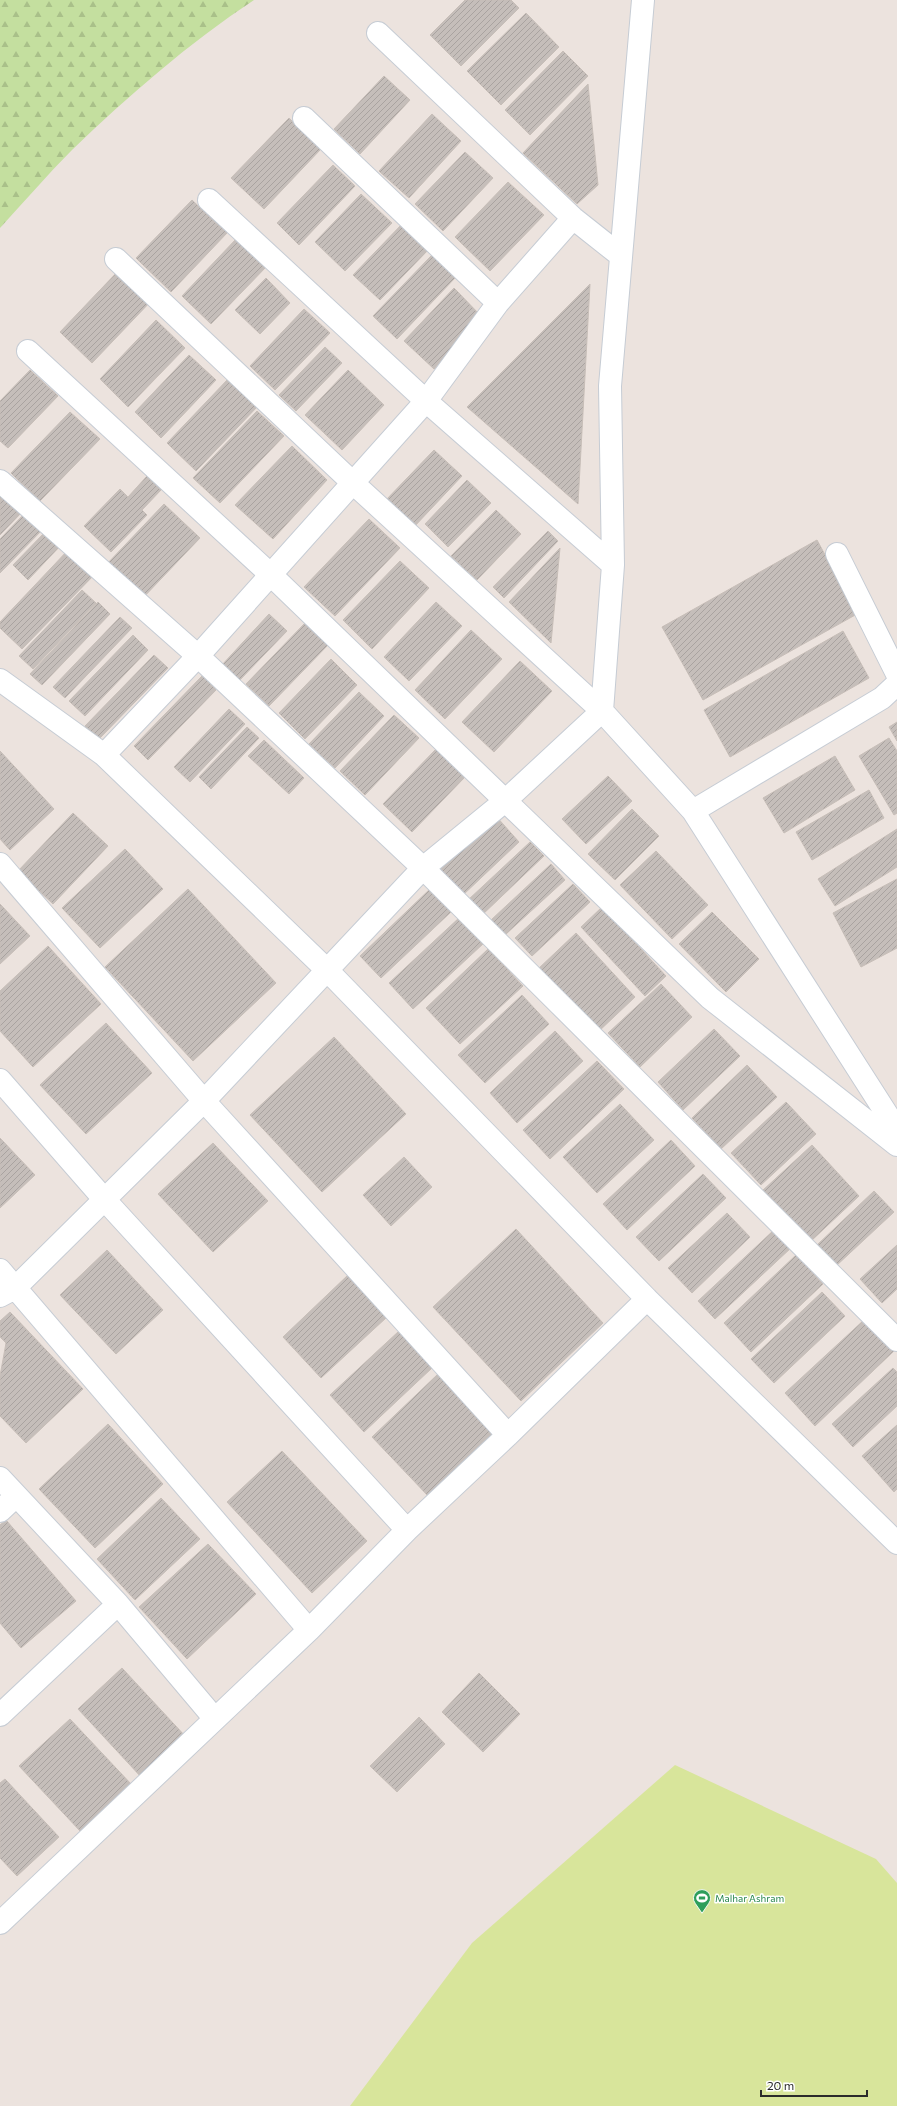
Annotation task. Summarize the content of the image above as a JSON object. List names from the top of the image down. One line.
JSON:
{"places":{"sports":["Malhar Ashram"]},"scale_bar":"20 m"}
